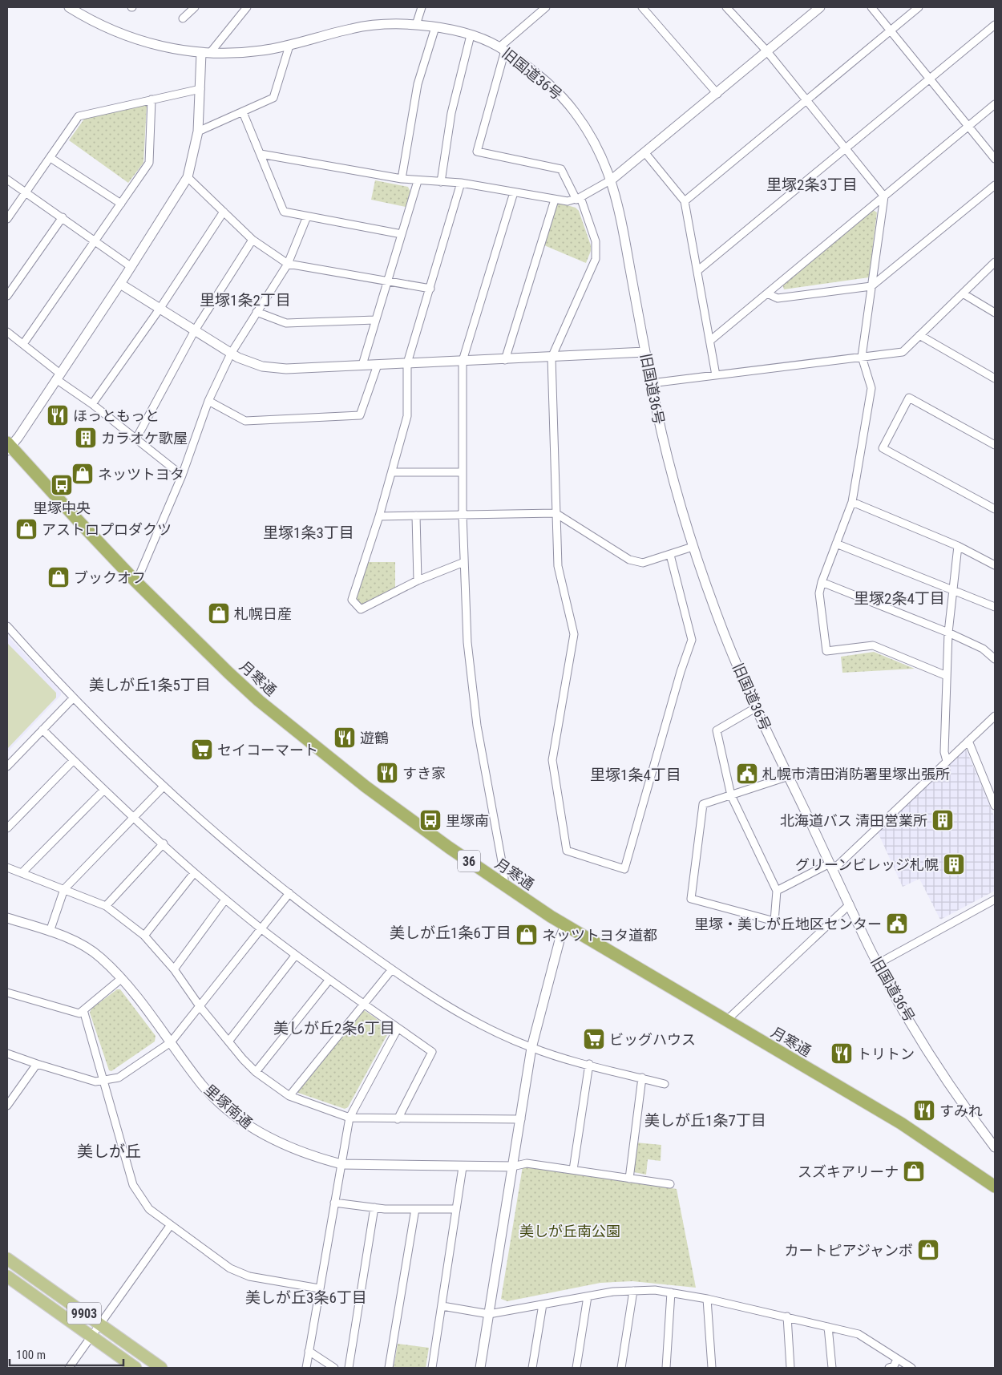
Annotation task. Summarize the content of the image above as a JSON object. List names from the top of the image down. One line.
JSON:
{"streets":{"highway":["月寒通","36"],"main road":["9903"],"street":["旧国道36号","里塚南通"]},"districts":["里塚2条3丁目","里塚1条2丁目","里塚1条3丁目","里塚2条4丁目","美しが丘1条5丁目","里塚1条4丁目","美しが丘1条6丁目","美しが丘2条6丁目","美しが丘1条7丁目","美しが丘","美しが丘3条6丁目"],"parks":["美しが丘南公園"],"places":{"restaurant":["ほっともっと","遊鶴","すき家","トリトン","すみれ"],"building":["カラオケ歌屋","北海道バス 清田営業所","グリーンビレッジ札幌"],"shop":["ネッツトヨタ","アストロプロダクツ","ブックオフ","札幌日産","ネッツトヨタ道都","スズキアリーナ","カートピアジャンボ"],"bus stop":["里塚中央","里塚南"],"supermarket":["セイコーマート","ビッグハウス"],"public building":["札幌市清田消防署里塚出張所","里塚・美しが丘地区センター"]},"scale_bar":"100 m"}
